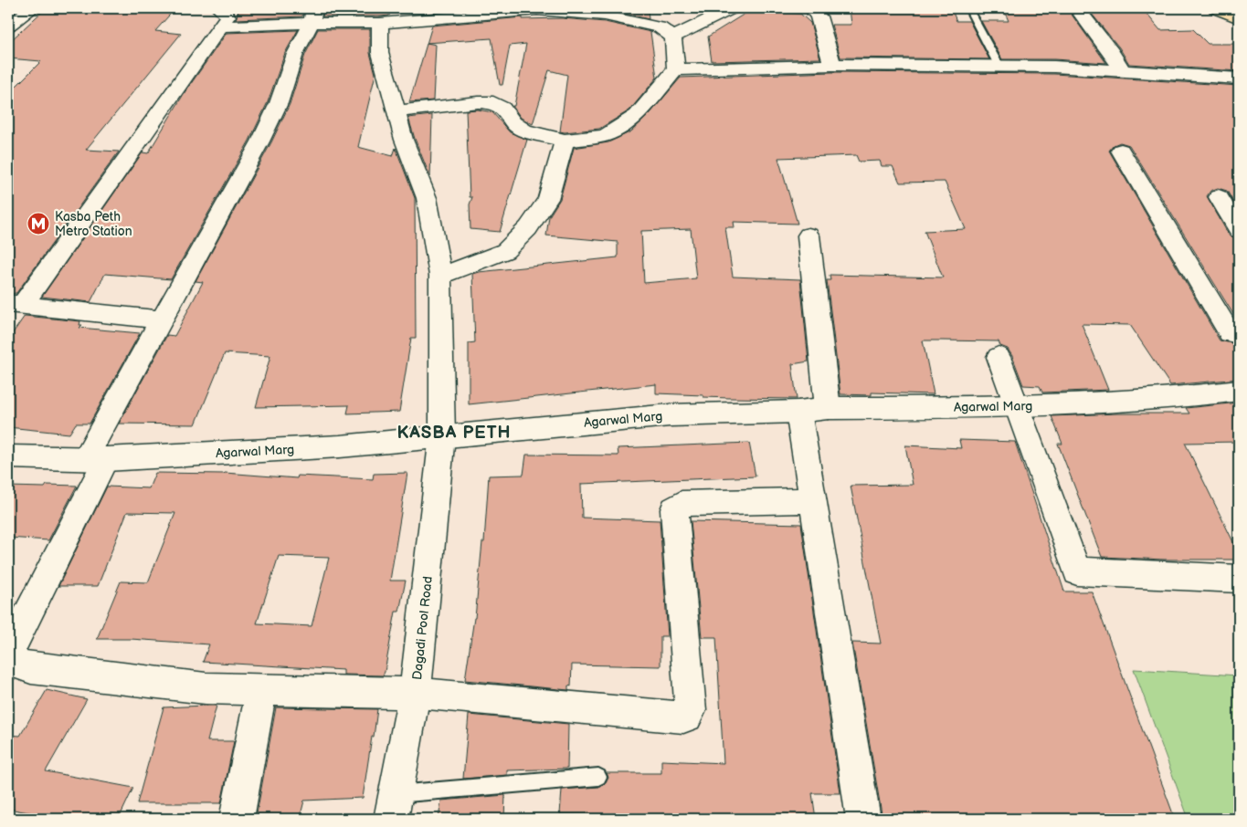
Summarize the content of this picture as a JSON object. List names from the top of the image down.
{
  "streets": {
    "street": ["Agarwal Marg", "Dagadi Pool Road"]
  },
  "crossings": [
    ["Agarwal Marg", "Dagadi Pool Road"]
  ],
  "districts": ["KASBA PETH"],
  "places": {
    "metro station": ["Kasba Peth Metro Station"]
  }
}
